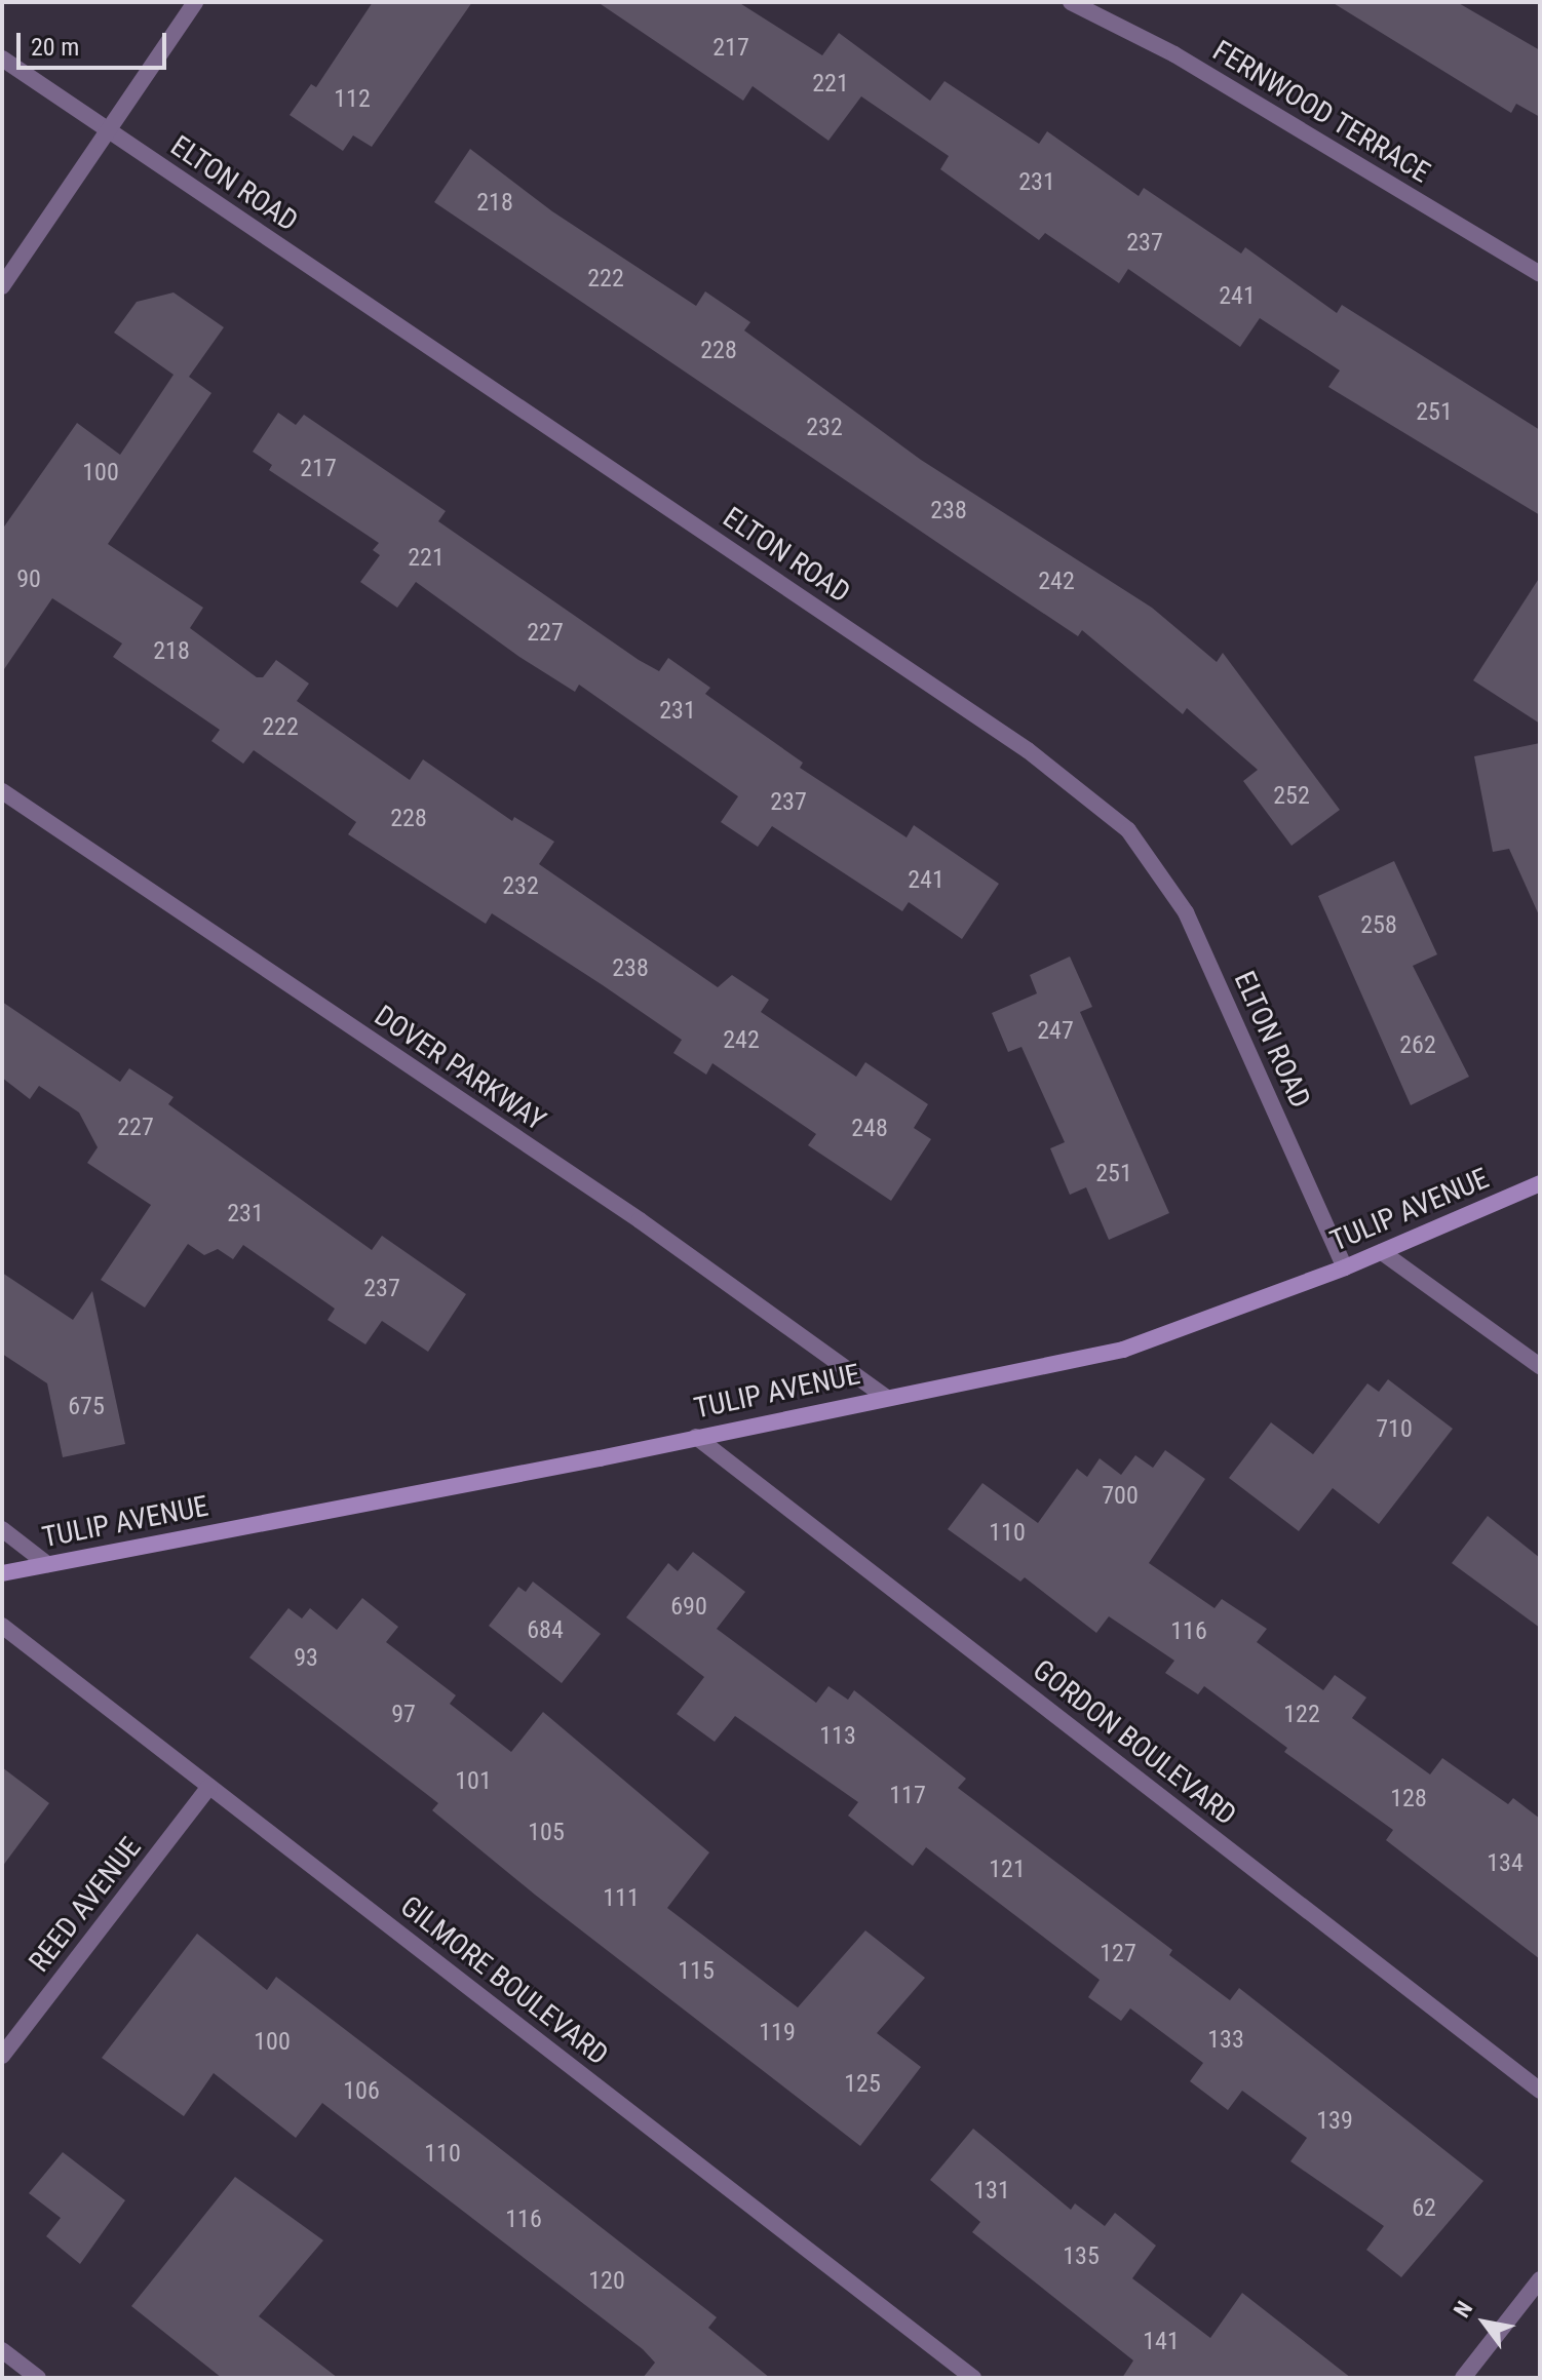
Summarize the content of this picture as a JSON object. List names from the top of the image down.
{
  "streets": {
    "main road": ["TULIP AVENUE"],
    "street": [
      "FERNWOOD TERRACE",
      "ELTON ROAD",
      "DOVER PARKWAY",
      "GORDON BOULEVARD",
      "REED AVENUE",
      "GILMORE BOULEVARD"
    ]
  },
  "crossings": [
    ["ELTON ROAD", "TULIP AVENUE"],
    ["DOVER PARKWAY", "TULIP AVENUE"],
    ["TULIP AVENUE", "GORDON BOULEVARD"],
    ["REED AVENUE", "GILMORE BOULEVARD"]
  ],
  "house_numbers": [
    "217",
    "221",
    "112",
    "231",
    "218",
    "237",
    "222",
    "241",
    "228",
    "251",
    "232",
    "217",
    "100",
    "238",
    "221",
    "90",
    "242",
    "227",
    "218",
    "231",
    "222",
    "252",
    "237",
    "228",
    "241",
    "232",
    "258",
    "238",
    "247",
    "242",
    "262",
    "227",
    "248",
    "251",
    "231",
    "237",
    "675",
    "710",
    "700",
    "110",
    "690",
    "684",
    "116",
    "93",
    "97",
    "122",
    "113",
    "101",
    "117",
    "128",
    "105",
    "134",
    "121",
    "111",
    "127",
    "115",
    "119",
    "133",
    "100",
    "125",
    "106",
    "139",
    "110",
    "131",
    "62",
    "116",
    "135",
    "120",
    "141"
  ],
  "scale_bar": "20 m",
  "north": "top left"
}
